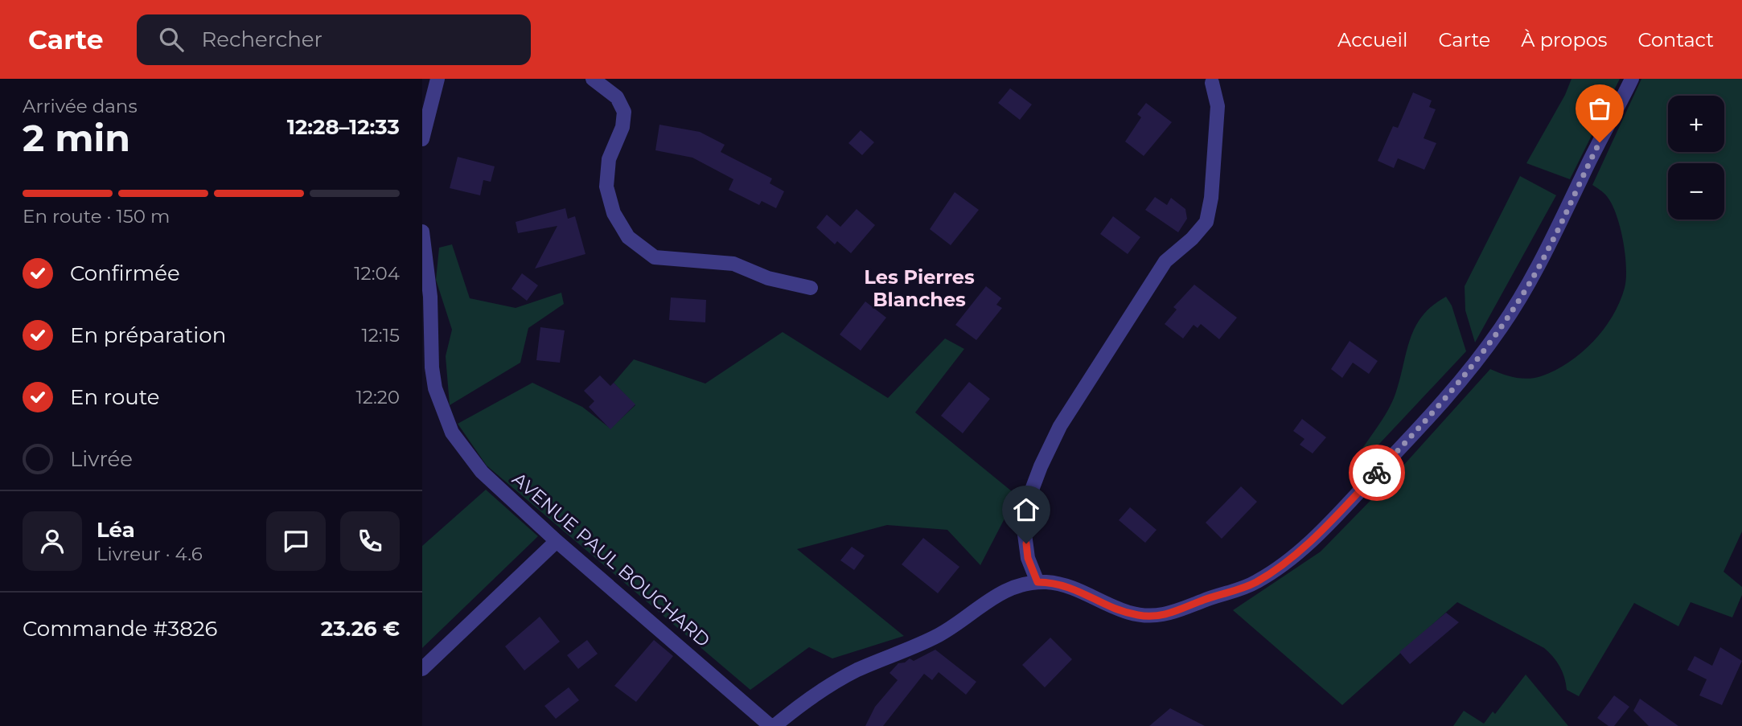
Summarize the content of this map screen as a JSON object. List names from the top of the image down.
{
  "streets": {
    "street": ["AVENUE PAUL BOUCHARD"]
  },
  "districts": ["Les Pierres Blanches"],
  "page": {
    "header": "Carte",
    "search": "Rechercher",
    "nav": [
      "Accueil",
      "Carte",
      "À propos",
      "Contact"
    ],
    "heading": ["2 min", "Arrivée dans", "12:28–12:33"],
    "panel": [
      "Léa",
      "Livreur · 4.6",
      "Commande #3826",
      "23.26 €"
    ],
    "map_buttons": ["+", "−"],
    "bar": "En route · 150 m",
    "list": [
      ["Confirmée", "12:04"],
      ["En préparation", "12:15"],
      ["En route", "12:20"],
      "Livrée"
    ]
  }
}
